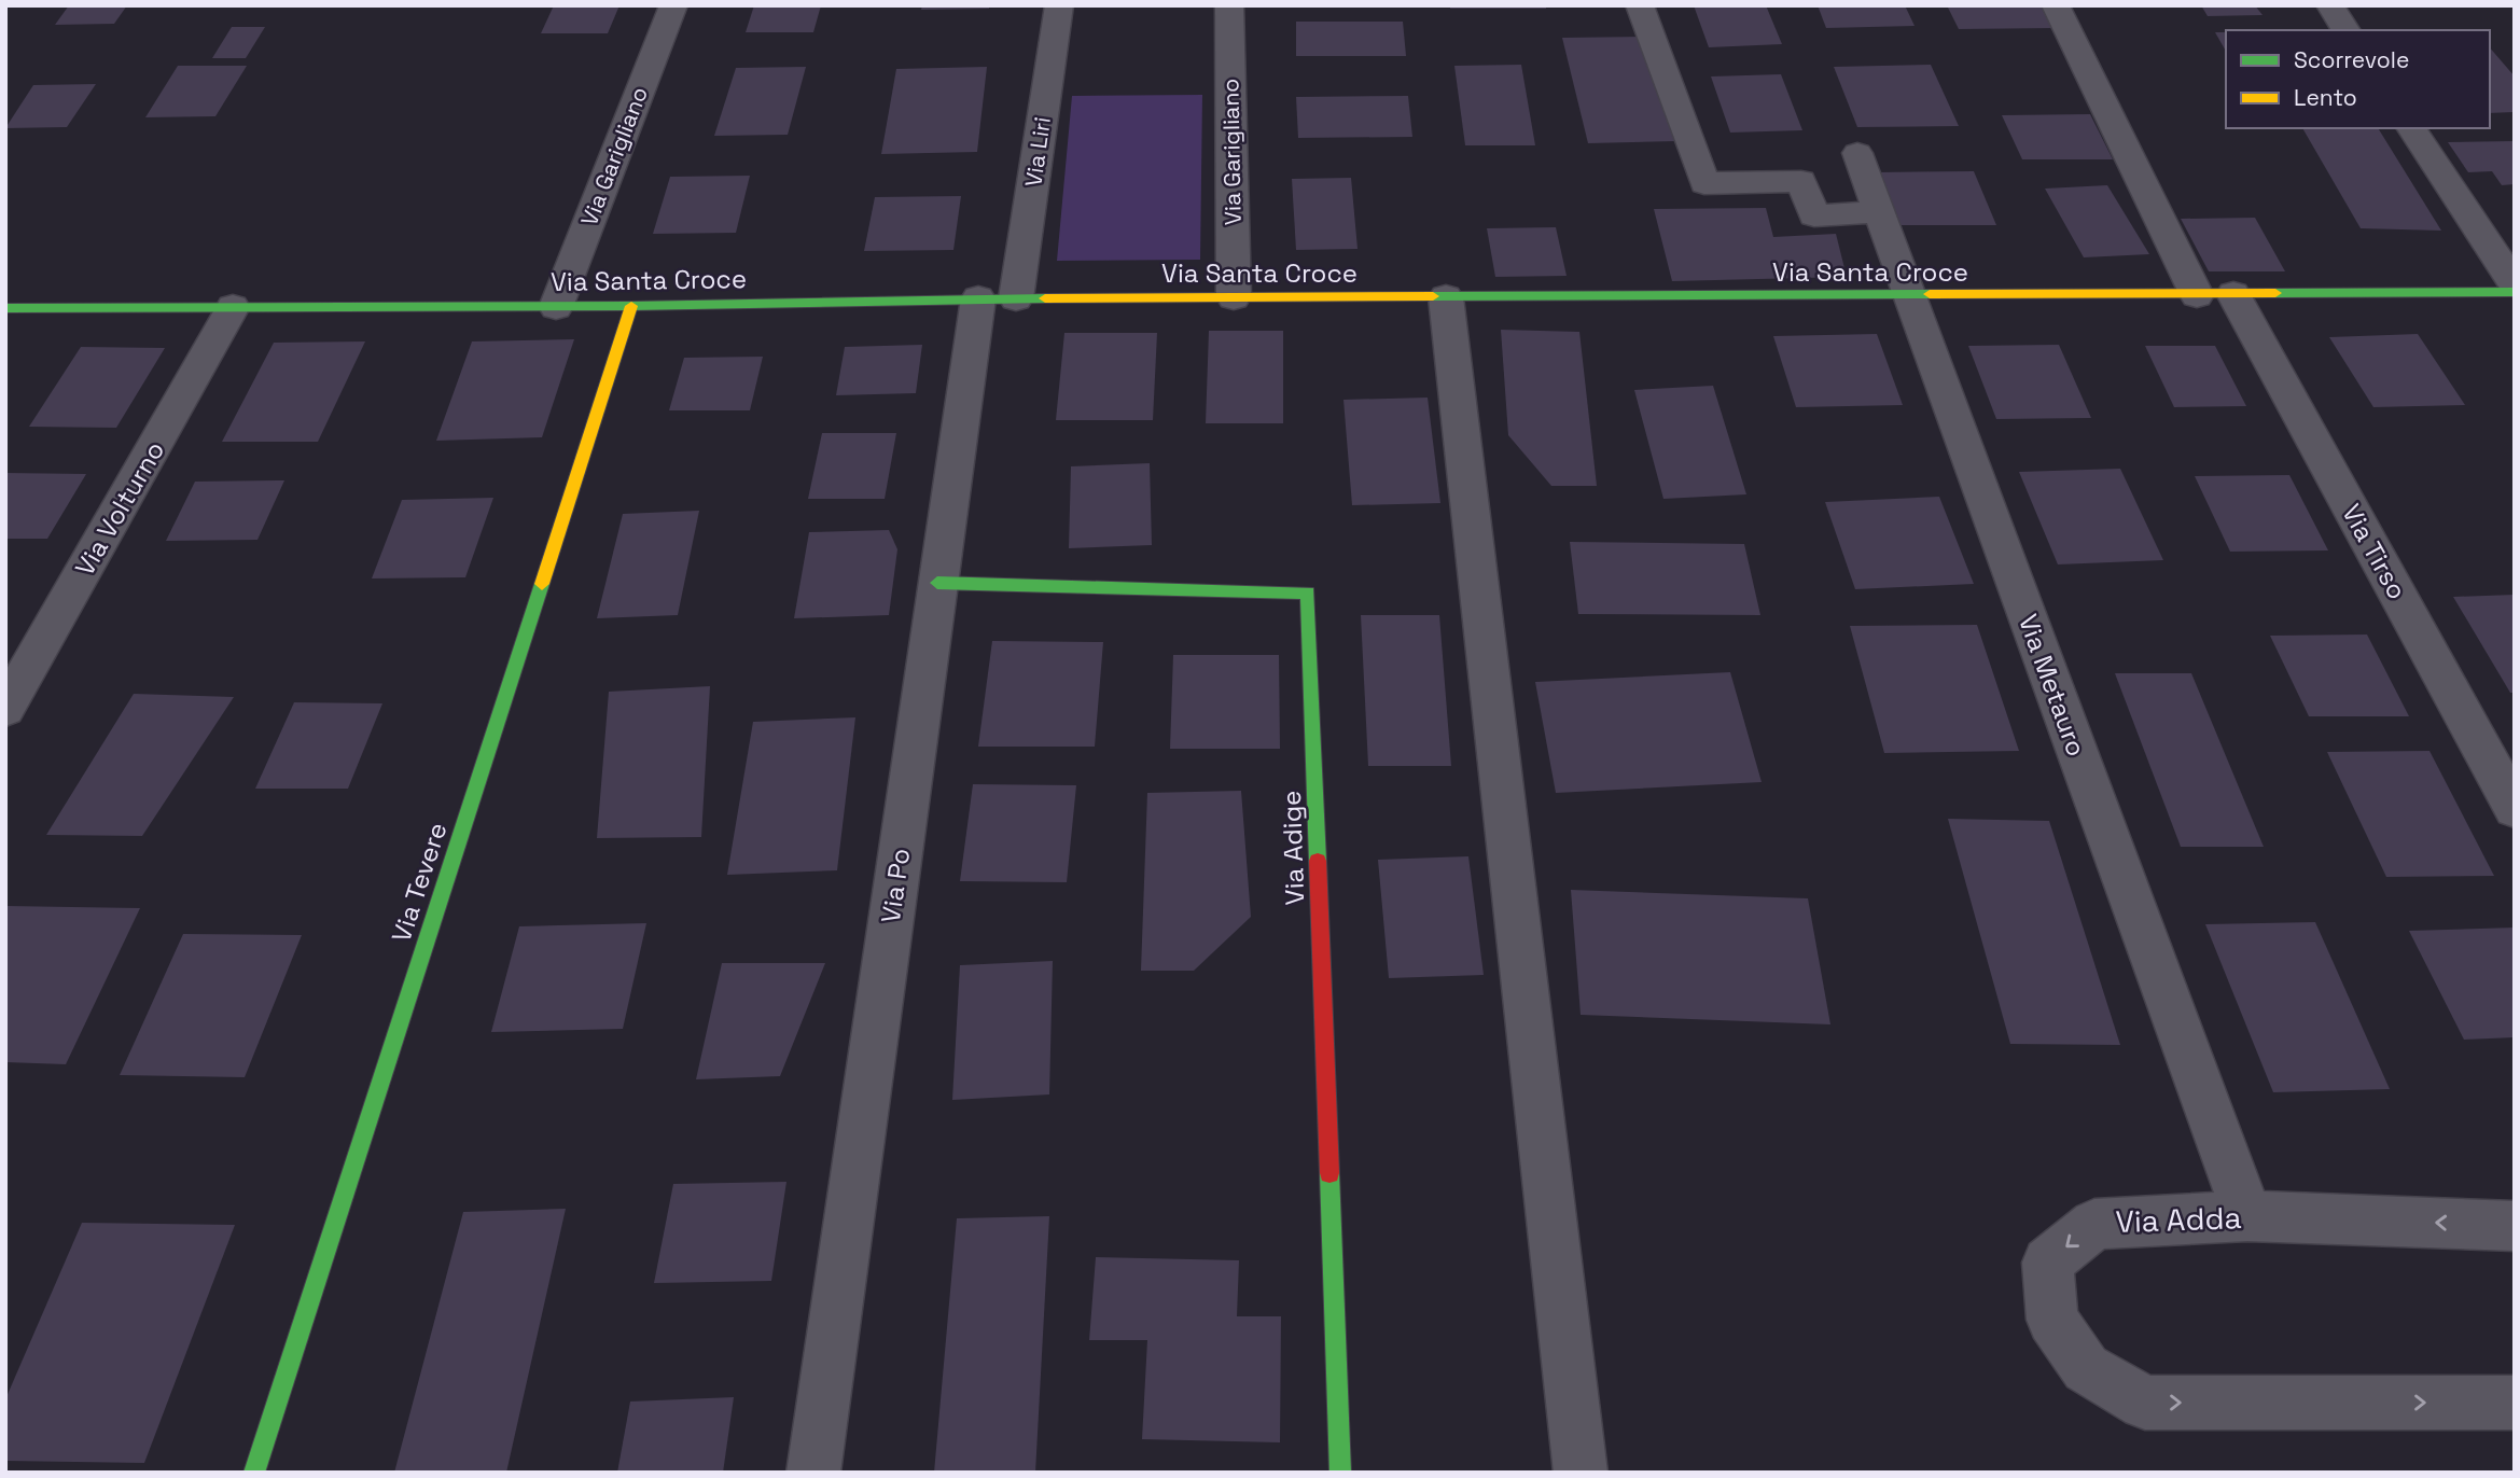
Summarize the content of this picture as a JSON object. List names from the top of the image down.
{
  "streets": {
    "street": [
      "Via Liri",
      "Via Garigliano",
      "Via Santa Croce",
      "Via Volturno",
      "Via Tirso",
      "Via Metauro",
      "Via Adige",
      "Via Tevere",
      "Via Po",
      "Via Adda"
    ]
  },
  "crossings": [
    ["Via Liri", "Via Santa Croce"],
    ["Via Liri", "Via Po"],
    ["Via Garigliano", "Via Santa Croce"],
    ["Via Santa Croce", "Via Volturno"],
    ["Via Santa Croce", "Via Tirso"],
    ["Via Santa Croce", "Via Metauro"],
    ["Via Santa Croce", "Via Tevere"],
    ["Via Santa Croce", "Via Po"],
    ["Via Metauro", "Via Adda"],
    ["Via Adige", "Via Po"]
  ],
  "legend": ["Scorrevole", "Lento"]
}
